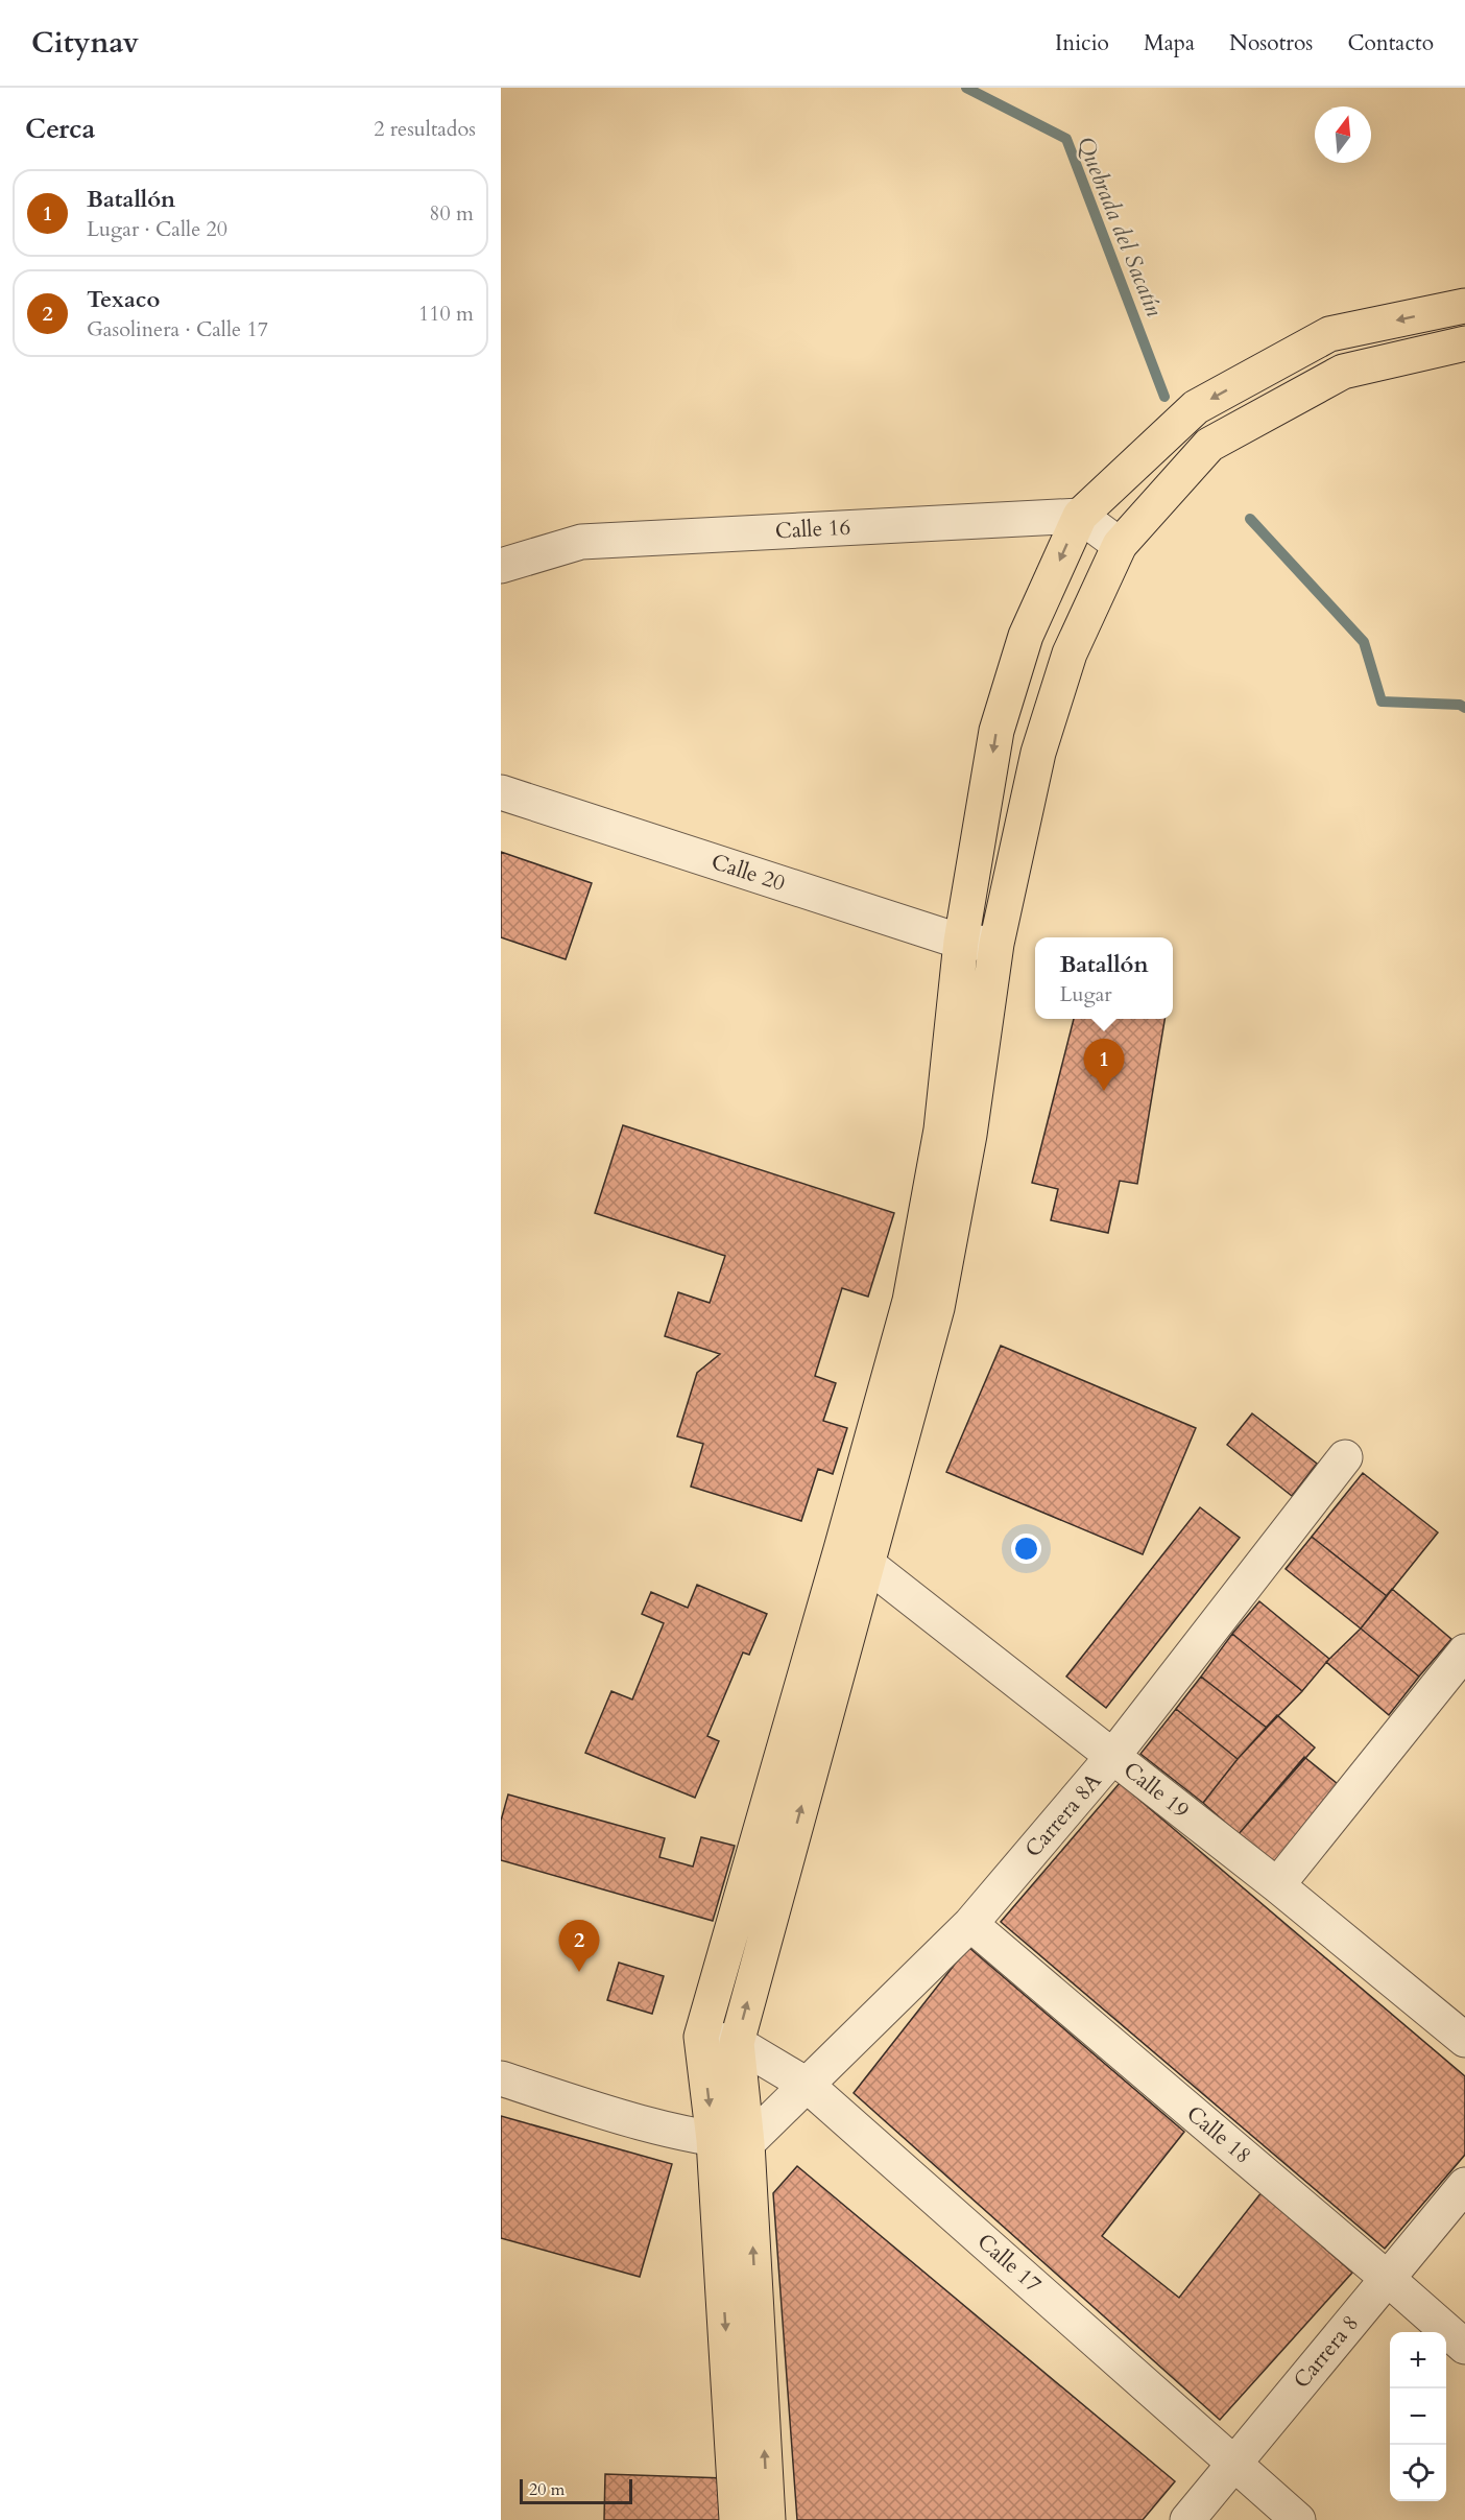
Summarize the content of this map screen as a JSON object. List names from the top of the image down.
{
  "streets": {
    "street": [
      "Calle 16",
      "Calle 20",
      "Calle 19",
      "Carrera 8A",
      "Calle 18",
      "Calle 17",
      "Carrera 8"
    ]
  },
  "crossings": [
    ["Calle 19", "Carrera 8A"],
    ["Carrera 8A", "Calle 18"],
    ["Carrera 8A", "Calle 17"],
    ["Calle 18", "Carrera 8"],
    ["Calle 17", "Carrera 8"]
  ],
  "water": ["Quebrada del Sacatín"],
  "scale_bar": "20 m",
  "north": "top",
  "page": {
    "header": "Citynav",
    "nav": [
      "Inicio",
      "Mapa",
      "Nosotros",
      "Contacto"
    ],
    "heading": ["Cerca", "2 resultados"],
    "list": [
      {
        "mark": "1",
        "name": "Batallón",
        "note": "Lugar · Calle 20",
        "value": "80 m"
      },
      {
        "mark": "2",
        "name": "Texaco",
        "note": "Gasolinera · Calle 17",
        "value": "110 m"
      }
    ],
    "popup": ["Batallón", "Lugar"],
    "pins": ["1", "2"],
    "map_buttons": ["+", "−"],
    "scale": "20 m"
  }
}
